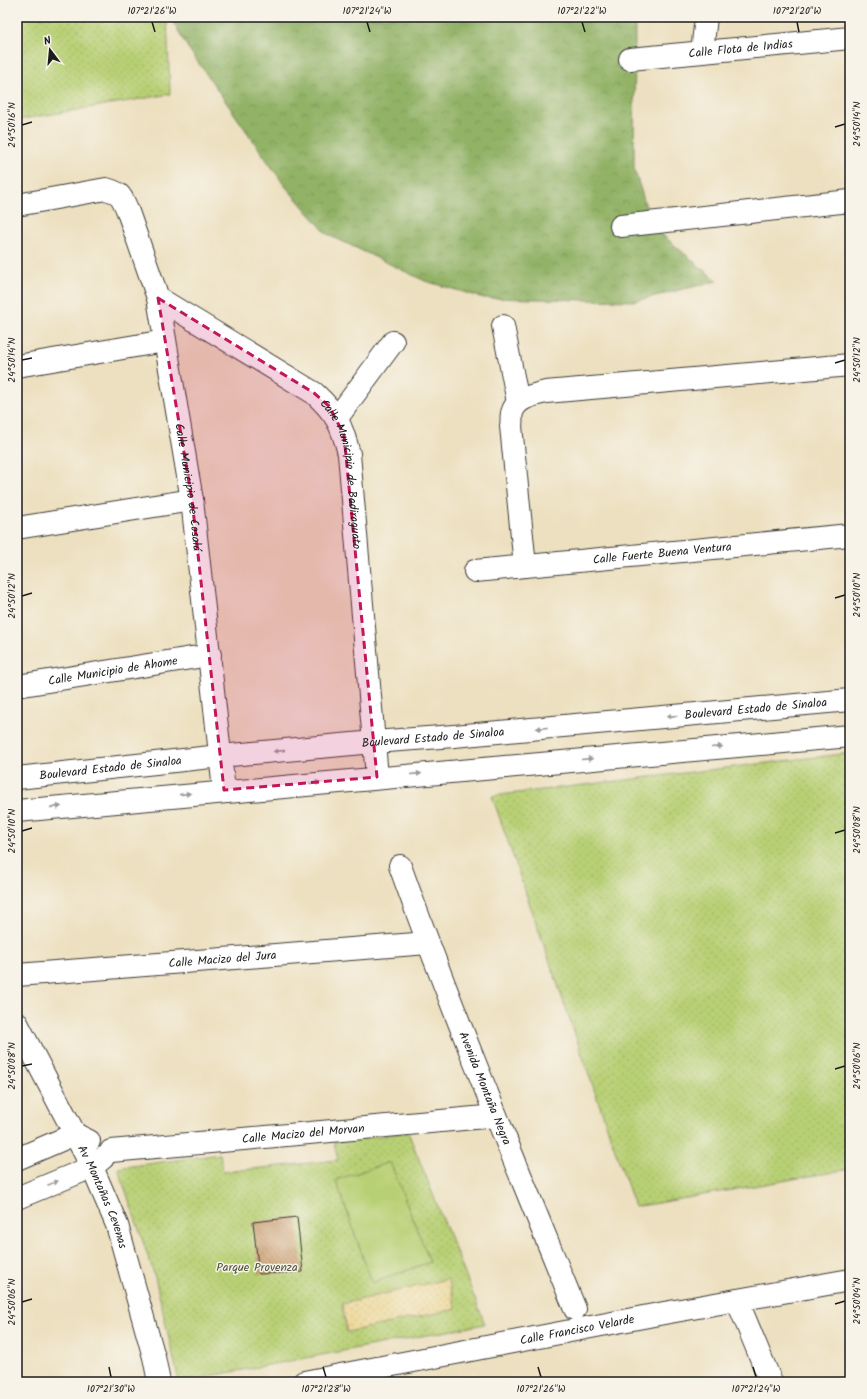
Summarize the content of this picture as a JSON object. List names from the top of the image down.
{
  "streets": {
    "street": [
      "Calle Flota de Indias",
      "Calle Municipio de Badiraguato",
      "Calle Municipio de Cosalá",
      "Calle Fuerte Buena Ventura",
      "Calle Municipio de Ahome",
      "Boulevard Estado de Sinaloa",
      "Calle Macizo del Jura",
      "Avenida Montaña Negra",
      "Calle Macizo del Morvan",
      "Av Montañas Cevenas",
      "Calle Francisco Velarde"
    ]
  },
  "crossings": [
    ["Calle Municipio de Badiraguato", "Calle Municipio de Cosalá"],
    ["Calle Municipio de Badiraguato", "Boulevard Estado de Sinaloa"],
    ["Calle Municipio de Cosalá", "Calle Municipio de Ahome"],
    ["Calle Municipio de Cosalá", "Boulevard Estado de Sinaloa"],
    ["Calle Macizo del Jura", "Avenida Montaña Negra"],
    ["Avenida Montaña Negra", "Calle Macizo del Morvan"]
  ],
  "parks": ["Parque Provenza"],
  "north": "top",
  "coordinates": [
    "107°21'26\"W",
    "107°21'24\"W",
    "107°21'22\"W",
    "107°21'20\"W",
    "24°50'14\"N",
    "24°50'16\"N",
    "24°50'12\"N",
    "24°50'10\"N",
    "24°50'08\"N",
    "24°50'06\"N",
    "24°50'04\"N",
    "107°21'30\"W",
    "107°21'28\"W"
  ]
}
